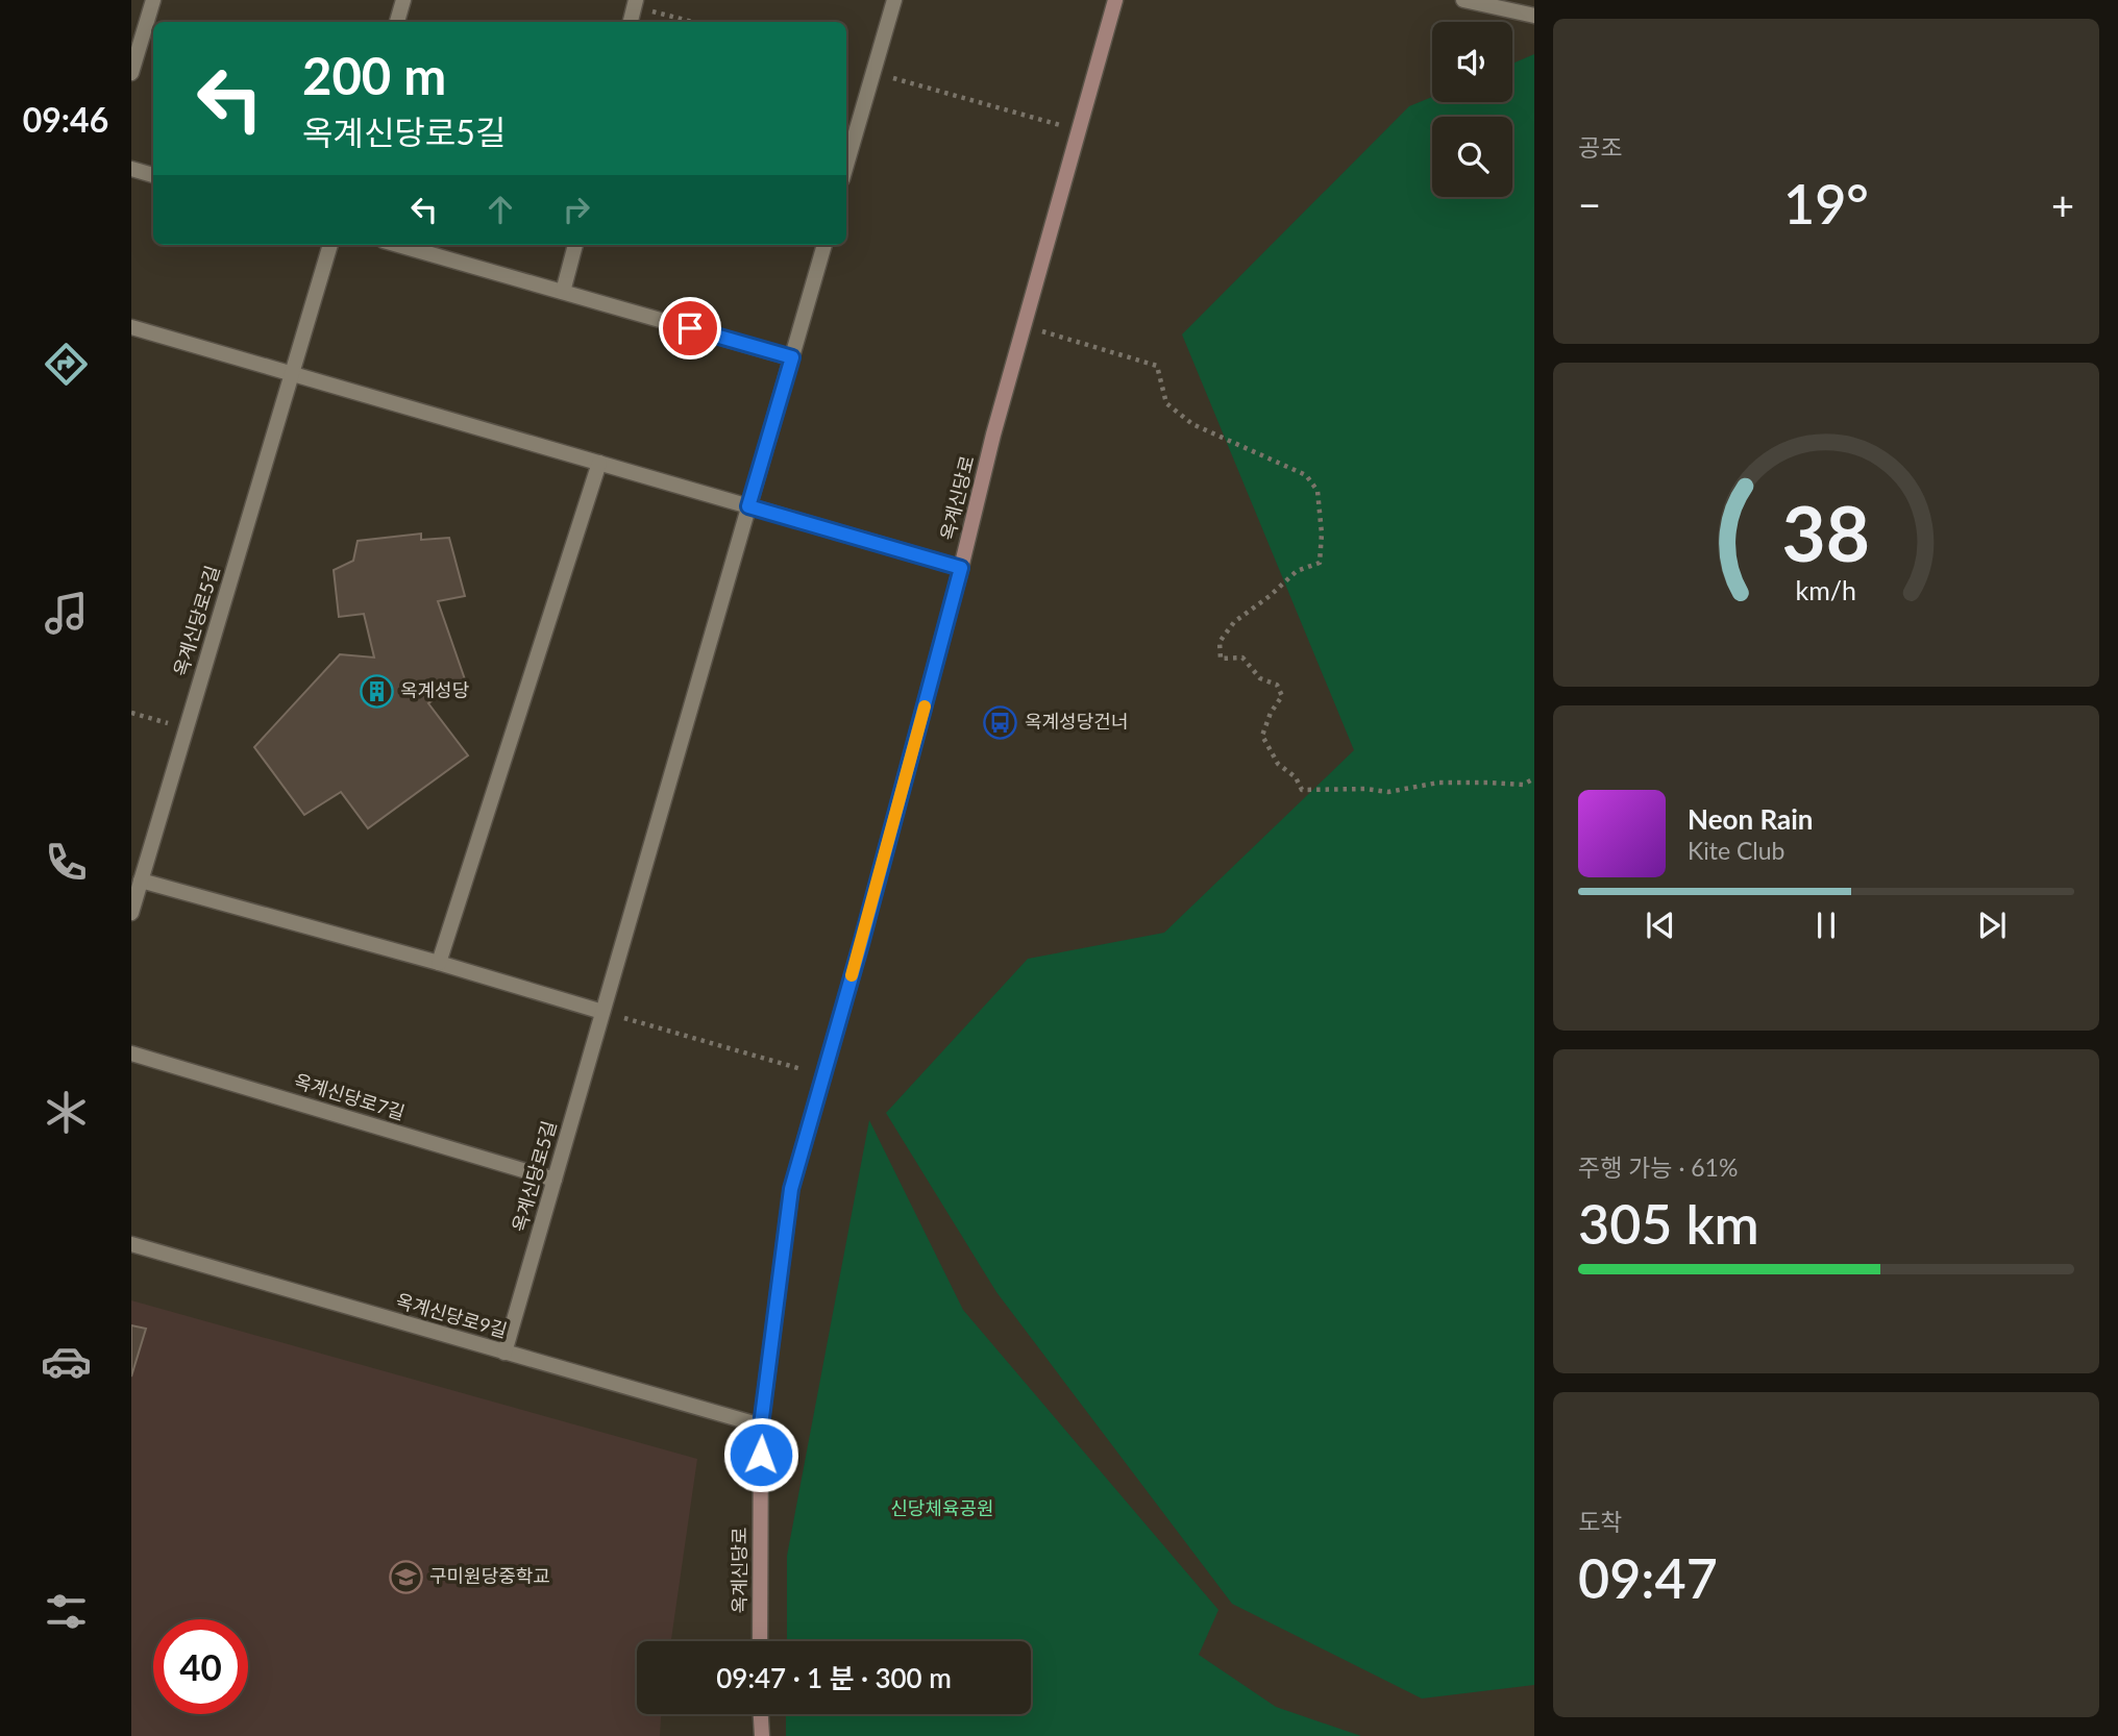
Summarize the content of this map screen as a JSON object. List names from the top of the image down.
{
  "streets": {
    "street": [
      "옥계신당로",
      "옥계신당로5길",
      "옥계신당로7길",
      "옥계신당로9길"
    ]
  },
  "crossings": [
    ["옥계신당로", "옥계신당로9길"],
    ["옥계신당로5길", "옥계신당로7길"],
    ["옥계신당로5길", "옥계신당로9길"]
  ],
  "parks": ["신당체육공원"],
  "places": {
    "building": ["옥계성당"],
    "bus stop": ["옥계성당건너"],
    "school or university": ["구미원당중학교"]
  },
  "page": {
    "tabs": "09:46",
    "tile": [
      "공조",
      ["주행 가능 · 61%", "305 km"],
      ["도착", "09:47"]
    ],
    "turn": ["200 m", "옥계신당로5길"],
    "heat": ["−", "19°", "+"],
    "song": ["Neon Rain", "Kite Club"],
    "limit": "40",
    "trip": "09:47 · 1 분 · 300 m",
    "gauge": ["38", "km/h"]
  }
}
